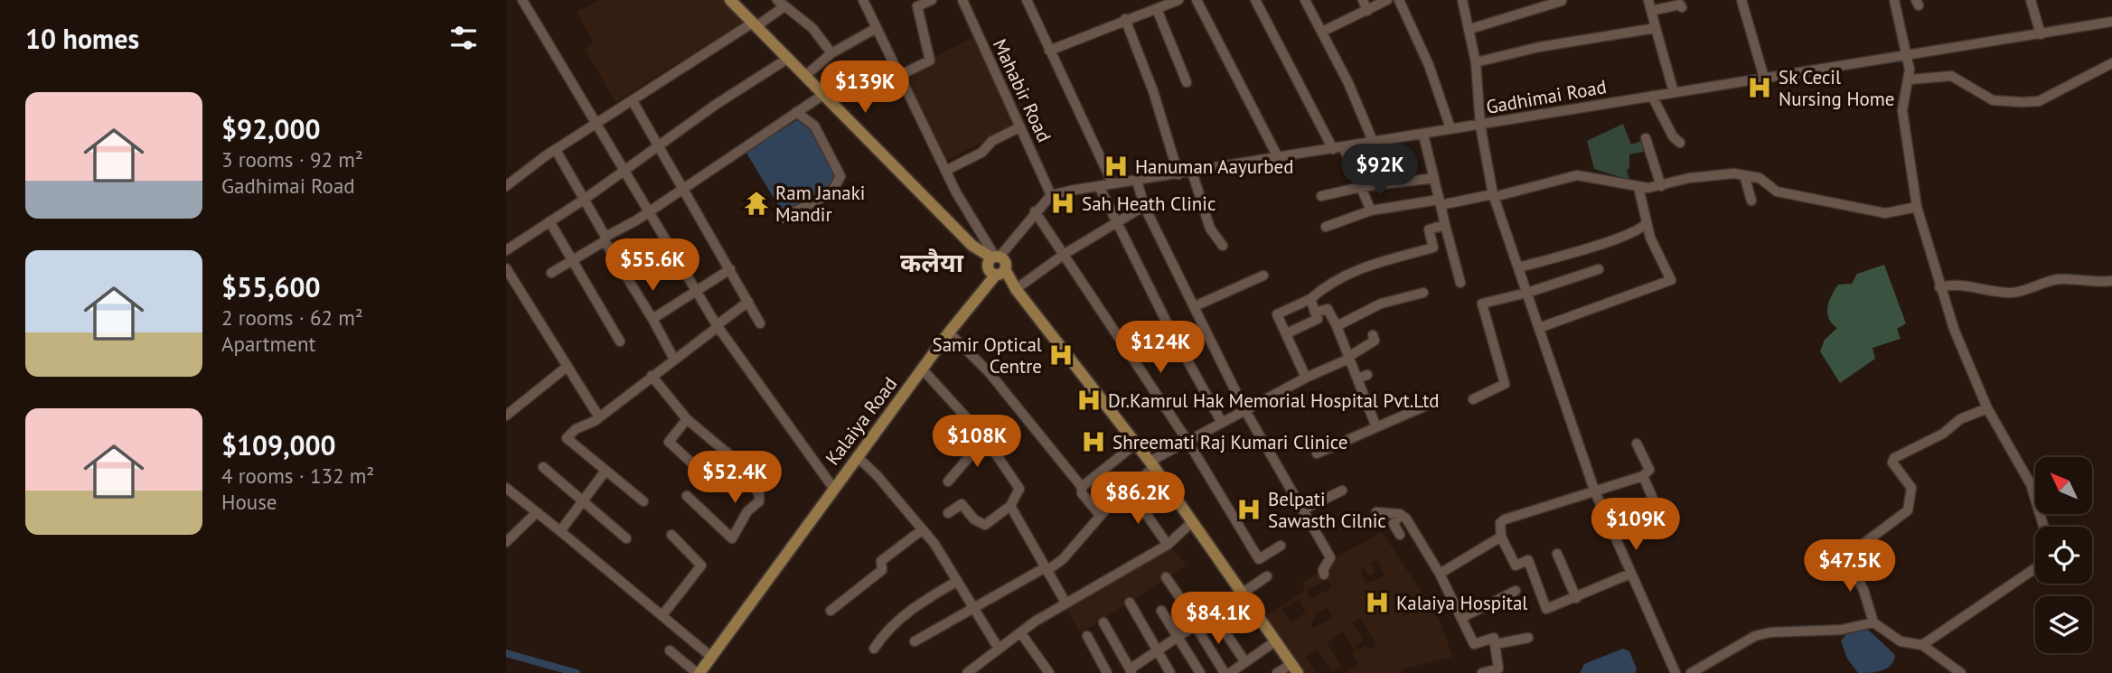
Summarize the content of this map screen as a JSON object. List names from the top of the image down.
{
  "streets": {
    "main road": ["Kalaiya Road"],
    "street": ["Mahabir Road", "Gadhimai Road"]
  },
  "crossings": [
    ["Mahabir Road", "Gadhimai Road"]
  ],
  "districts": ["कलैया"],
  "places": {
    "hospital": [
      "Sk Cecil Nursing Home",
      "Hanuman Aayurbed",
      "Sah Heath Clinic",
      "Samir Optical Centre",
      "Dr.Kamrul Hak Memorial Hospital Pvt.Ltd",
      "Shreemati Raj Kumari Clinice",
      "Belpati Sawasth Cilnic",
      "Kalaiya Hospital"
    ],
    "temple": ["Ram Janaki Mandir"]
  },
  "north": "top left",
  "page": {
    "heading": "10 homes",
    "price": [
      "$139K",
      "$92K",
      "$55.6K",
      "$124K",
      "$108K",
      "$52.4K",
      "$86.2K",
      "$109K",
      "$47.5K",
      "$84.1K"
    ],
    "list": [
      {
        "name": "$92,000",
        "note": "3 rooms · 92 m² · Gadhimai Road"
      },
      {
        "name": "$55,600",
        "note": "2 rooms · 62 m² · Apartment"
      },
      {
        "name": "$109,000",
        "note": "4 rooms · 132 m² · House"
      }
    ]
  }
}
